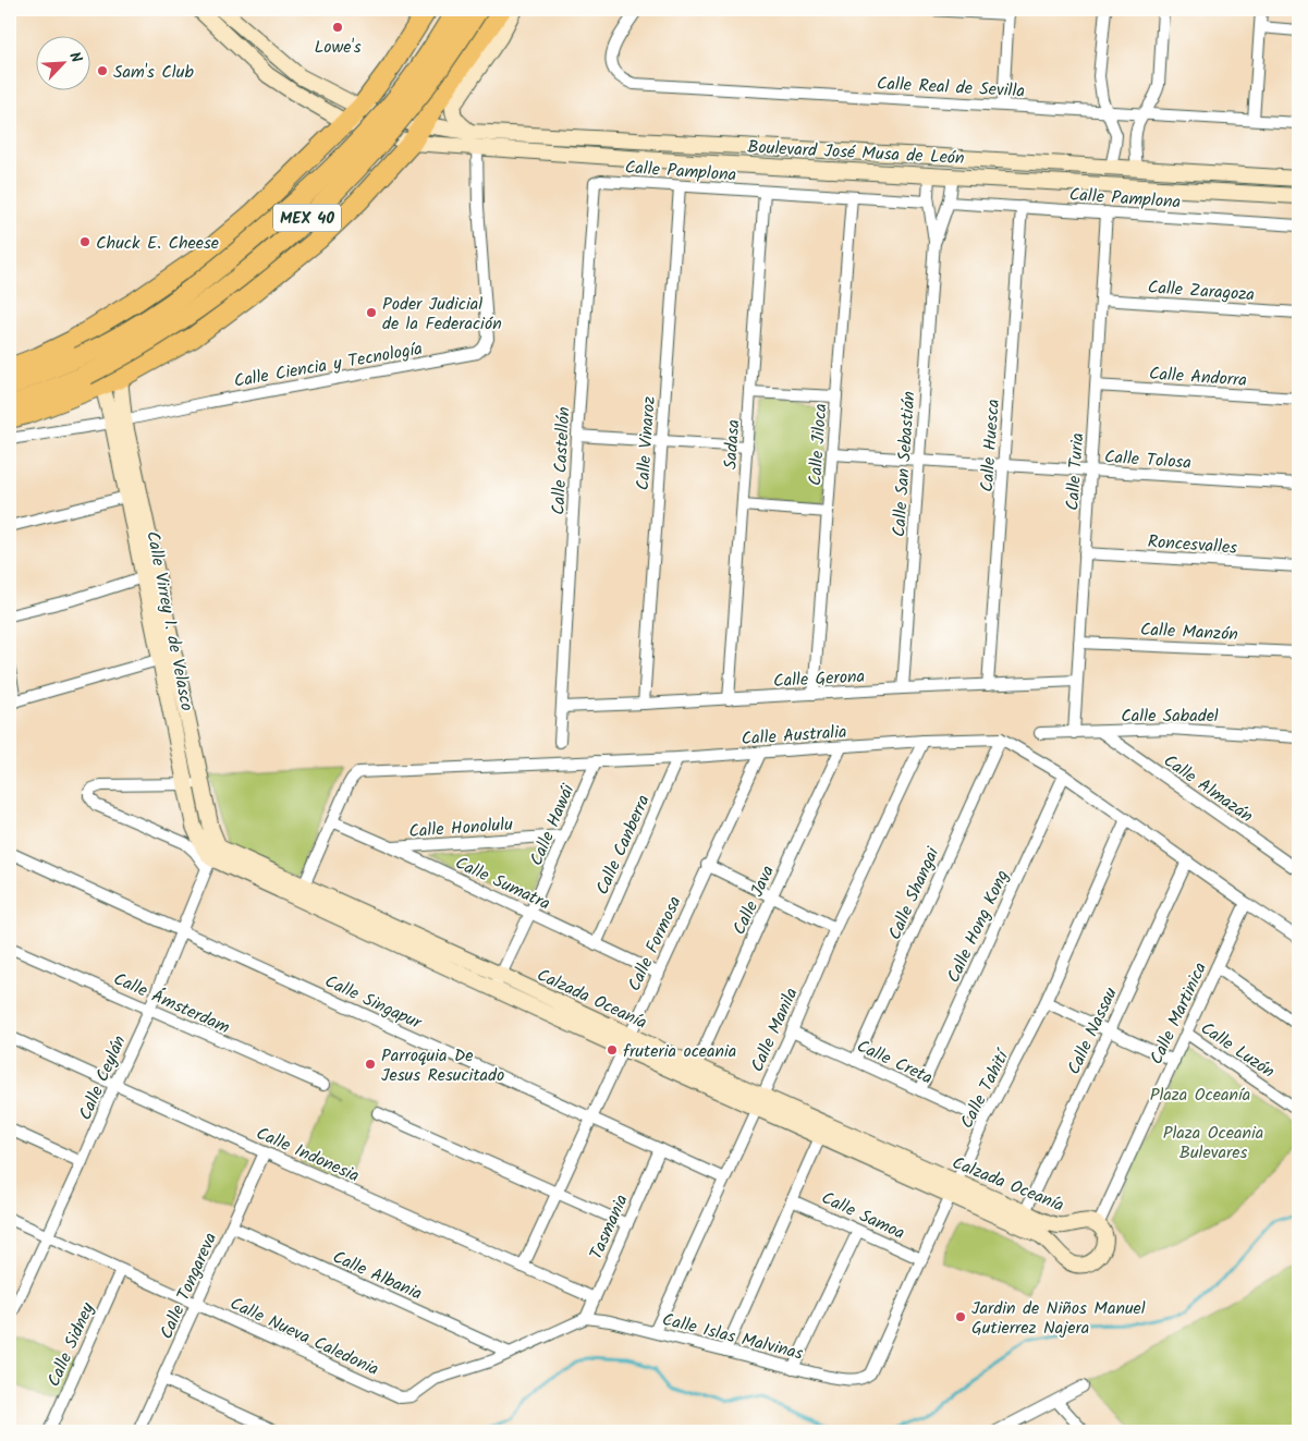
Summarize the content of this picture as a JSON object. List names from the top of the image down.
{
  "streets": {
    "highway": ["MEX 40"],
    "street": [
      "Calle Real de Sevilla",
      "Boulevard José Musa de León",
      "Calle Pamplona",
      "Calle Zaragoza",
      "Calle Ciencia y Tecnología",
      "Calle Andorra",
      "Calle Vinaroz",
      "Sadasa",
      "Calle Jiloca",
      "Calle Huesca",
      "Calle Tolosa",
      "Calle Castellón",
      "Calle San Sebastián",
      "Calle Turia",
      "Roncesvalles",
      "Calle Virrey I. de Velasco",
      "Calle Manzón",
      "Calle Gerona",
      "Calle Sabadel",
      "Calle Australia",
      "Calle Almazán",
      "Calle Hawái",
      "Calle Honolulu",
      "Calle Canberra",
      "Calle Sumatra",
      "Calle Shangai",
      "Calle Java",
      "Calle Hong Kong",
      "Calle Formosa",
      "Calzada Oceanía",
      "Calle Singapur",
      "Calle Ámsterdam",
      "Calle Martinica",
      "Calle Manila",
      "Calle Nassau",
      "Calle Luzón",
      "Calle Creta",
      "Calle Ceylán",
      "Calle Tahití",
      "Calle Indonesia",
      "Calle Samoa",
      "Tasmania",
      "Calle Albania",
      "Calle Tongareva",
      "Calle Nueva Caledonia",
      "Calle Islas Malvinas",
      "Calle Sidney"
    ]
  },
  "crossings": [
    ["Boulevard José Musa de León", "Calle Ciencia y Tecnología"],
    ["Boulevard José Musa de León", "Calle San Sebastián"],
    ["Calle Pamplona", "Calle Vinaroz"],
    ["Calle Pamplona", "Sadasa"],
    ["Calle Pamplona", "Calle Jiloca"],
    ["Calle Pamplona", "Calle Huesca"],
    ["Calle Pamplona", "Calle Castellón"],
    ["Calle Pamplona", "Calle San Sebastián"],
    ["Calle Pamplona", "Calle Turia"],
    ["Calle Zaragoza", "Calle Turia"],
    ["Calle Ciencia y Tecnología", "Calle Virrey I. de Velasco"],
    ["Calle Andorra", "Calle Turia"],
    ["Calle Vinaroz", "Calle Gerona"],
    ["Sadasa", "Calle Gerona"],
    ["Calle Jiloca", "Calle Tolosa"],
    ["Calle Jiloca", "Calle Gerona"],
    ["Calle Huesca", "Calle Tolosa"],
    ["Calle Huesca", "Calle Gerona"],
    ["Calle Tolosa", "Calle San Sebastián"],
    ["Calle Tolosa", "Calle Turia"],
    ["Calle Castellón", "Calle Gerona"],
    ["Calle San Sebastián", "Calle Gerona"],
    ["Calle Turia", "Roncesvalles"],
    ["Calle Turia", "Calle Manzón"],
    ["Calle Turia", "Calle Gerona"],
    ["Calle Turia", "Calle Sabadel"],
    ["Calle Virrey I. de Velasco", "Calzada Oceanía"],
    ["Calle Virrey I. de Velasco", "Calle Ceylán"],
    ["Calle Sabadel", "Calle Almazán"],
    ["Calle Australia", "Calle Hawái"],
    ["Calle Australia", "Calle Canberra"],
    ["Calle Australia", "Calle Sumatra"],
    ["Calle Australia", "Calle Shangai"],
    ["Calle Australia", "Calle Java"],
    ["Calle Australia", "Calle Formosa"],
    ["Calle Australia", "Calzada Oceanía"],
    ["Calle Australia", "Calle Manila"],
    ["Calle Hawái", "Calle Honolulu"],
    ["Calle Hawái", "Calle Sumatra"],
    ["Calle Hawái", "Calzada Oceanía"],
    ["Calle Honolulu", "Calle Sumatra"],
    ["Calle Canberra", "Calle Sumatra"],
    ["Calle Sumatra", "Calle Formosa"],
    ["Calle Shangai", "Calle Creta"],
    ["Calle Java", "Calzada Oceanía"],
    ["Calle Hong Kong", "Calle Creta"],
    ["Calle Formosa", "Calzada Oceanía"],
    ["Calle Formosa", "Calle Singapur"],
    ["Calle Formosa", "Calle Indonesia"],
    ["Calzada Oceanía", "Calle Martinica"],
    ["Calzada Oceanía", "Calle Manila"],
    ["Calzada Oceanía", "Calle Nassau"],
    ["Calzada Oceanía", "Calle Ceylán"],
    ["Calzada Oceanía", "Calle Tahití"],
    ["Calle Singapur", "Calle Manila"],
    ["Calle Singapur", "Calle Ceylán"],
    ["Calle Singapur", "Tasmania"],
    ["Calle Ámsterdam", "Calle Ceylán"],
    ["Calle Martinica", "Calle Luzón"],
    ["Calle Manila", "Calle Creta"],
    ["Calle Manila", "Calle Islas Malvinas"],
    ["Calle Creta", "Calle Tahití"],
    ["Calle Ceylán", "Calle Indonesia"],
    ["Calle Ceylán", "Calle Nueva Caledonia"],
    ["Calle Tahití", "Calle Samoa"],
    ["Calle Tahití", "Calle Islas Malvinas"],
    ["Calle Indonesia", "Tasmania"],
    ["Calle Indonesia", "Calle Tongareva"],
    ["Tasmania", "Calle Nueva Caledonia"],
    ["Tasmania", "Calle Islas Malvinas"],
    ["Calle Albania", "Calle Tongareva"],
    ["Calle Albania", "Calle Nueva Caledonia"],
    ["Calle Tongareva", "Calle Nueva Caledonia"],
    ["Calle Nueva Caledonia", "Calle Islas Malvinas"],
    ["Calle Nueva Caledonia", "Calle Sidney"]
  ],
  "parks": ["Plaza Oceanía", "Plaza Oceania Bulevares"],
  "places": [
    "Lowe's",
    "Sam's Club",
    "Chuck E. Cheese",
    "Poder Judicial de la Federación",
    "fruteria oceania",
    "Parroquia De Jesus Resucitado",
    "Jardin de Niños Manuel Gutierrez Najera"
  ],
  "north": "top right"
}
